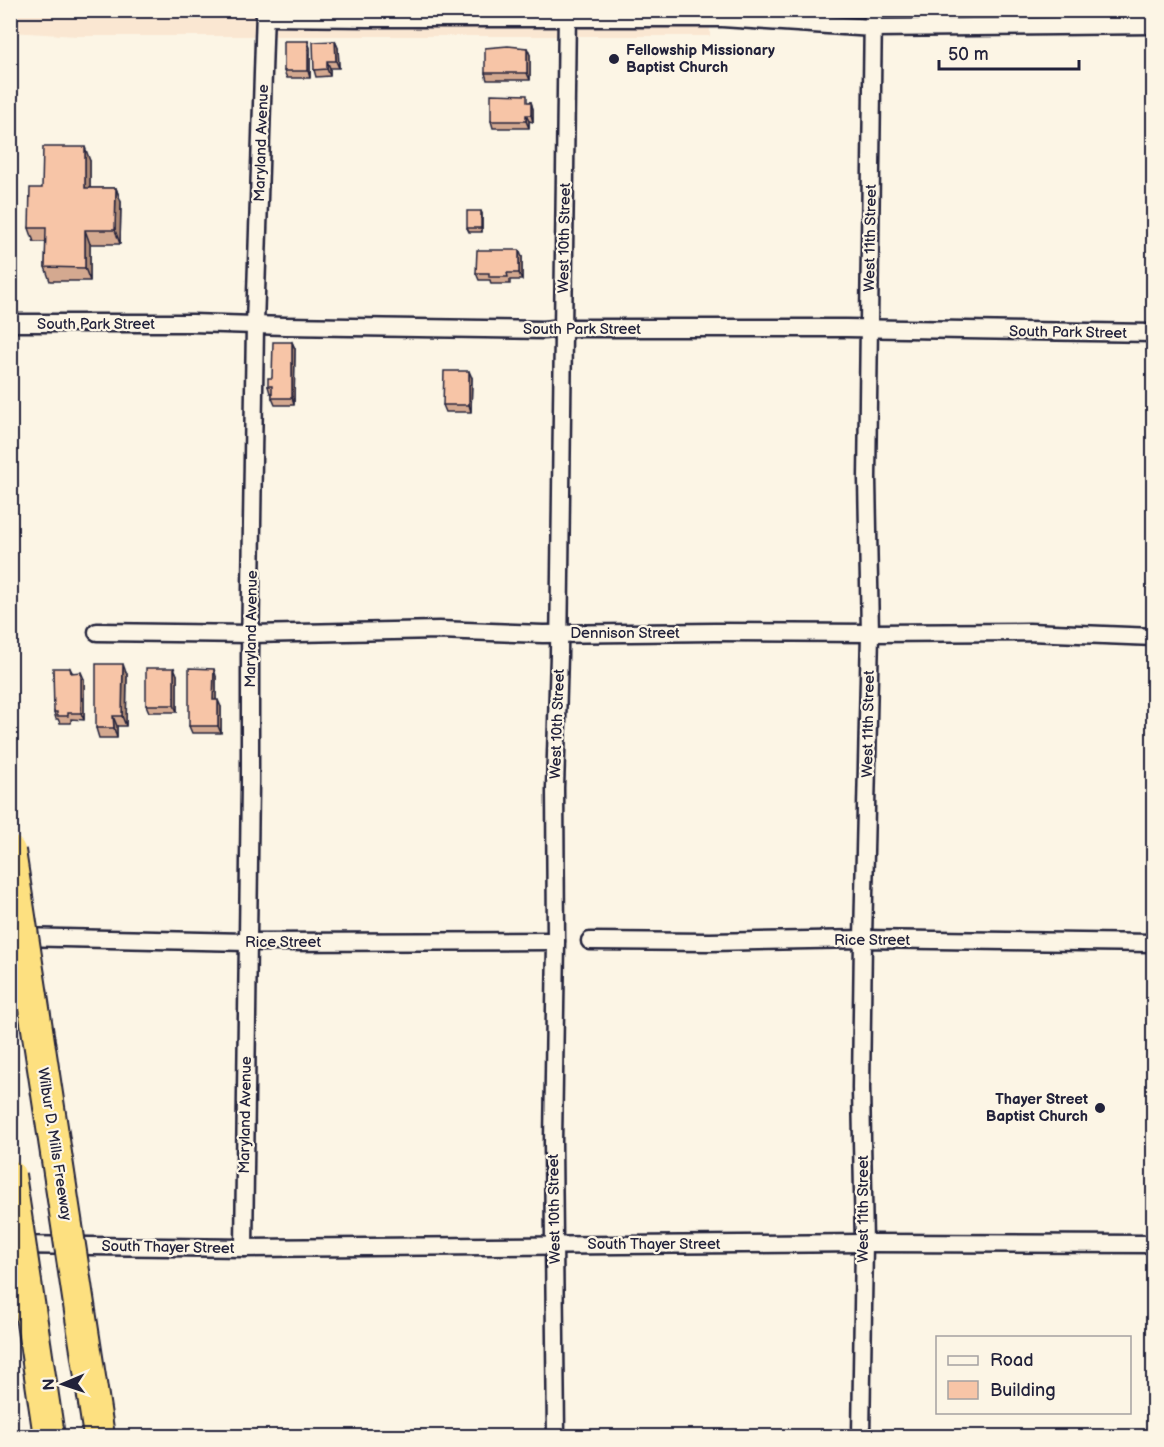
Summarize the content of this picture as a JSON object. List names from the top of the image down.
{
  "streets": {
    "highway": ["Wilbur D. Mills Freeway"],
    "street": [
      "Maryland Avenue",
      "West 10th Street",
      "West 11th Street",
      "South Park Street",
      "Dennison Street",
      "Rice Street",
      "South Thayer Street"
    ]
  },
  "crossings": [
    ["Maryland Avenue", "South Park Street"],
    ["Maryland Avenue", "Dennison Street"],
    ["Maryland Avenue", "Rice Street"],
    ["Maryland Avenue", "South Thayer Street"],
    ["West 10th Street", "South Park Street"],
    ["West 10th Street", "Dennison Street"],
    ["West 10th Street", "Rice Street"],
    ["West 10th Street", "South Thayer Street"],
    ["West 11th Street", "South Park Street"],
    ["West 11th Street", "Dennison Street"],
    ["West 11th Street", "Rice Street"],
    ["West 11th Street", "South Thayer Street"]
  ],
  "places": ["Fellowship Missionary Baptist Church", "Thayer Street Baptist Church"],
  "legend": ["Road", "Building"],
  "scale_bar": "50 m",
  "north": "left"
}
